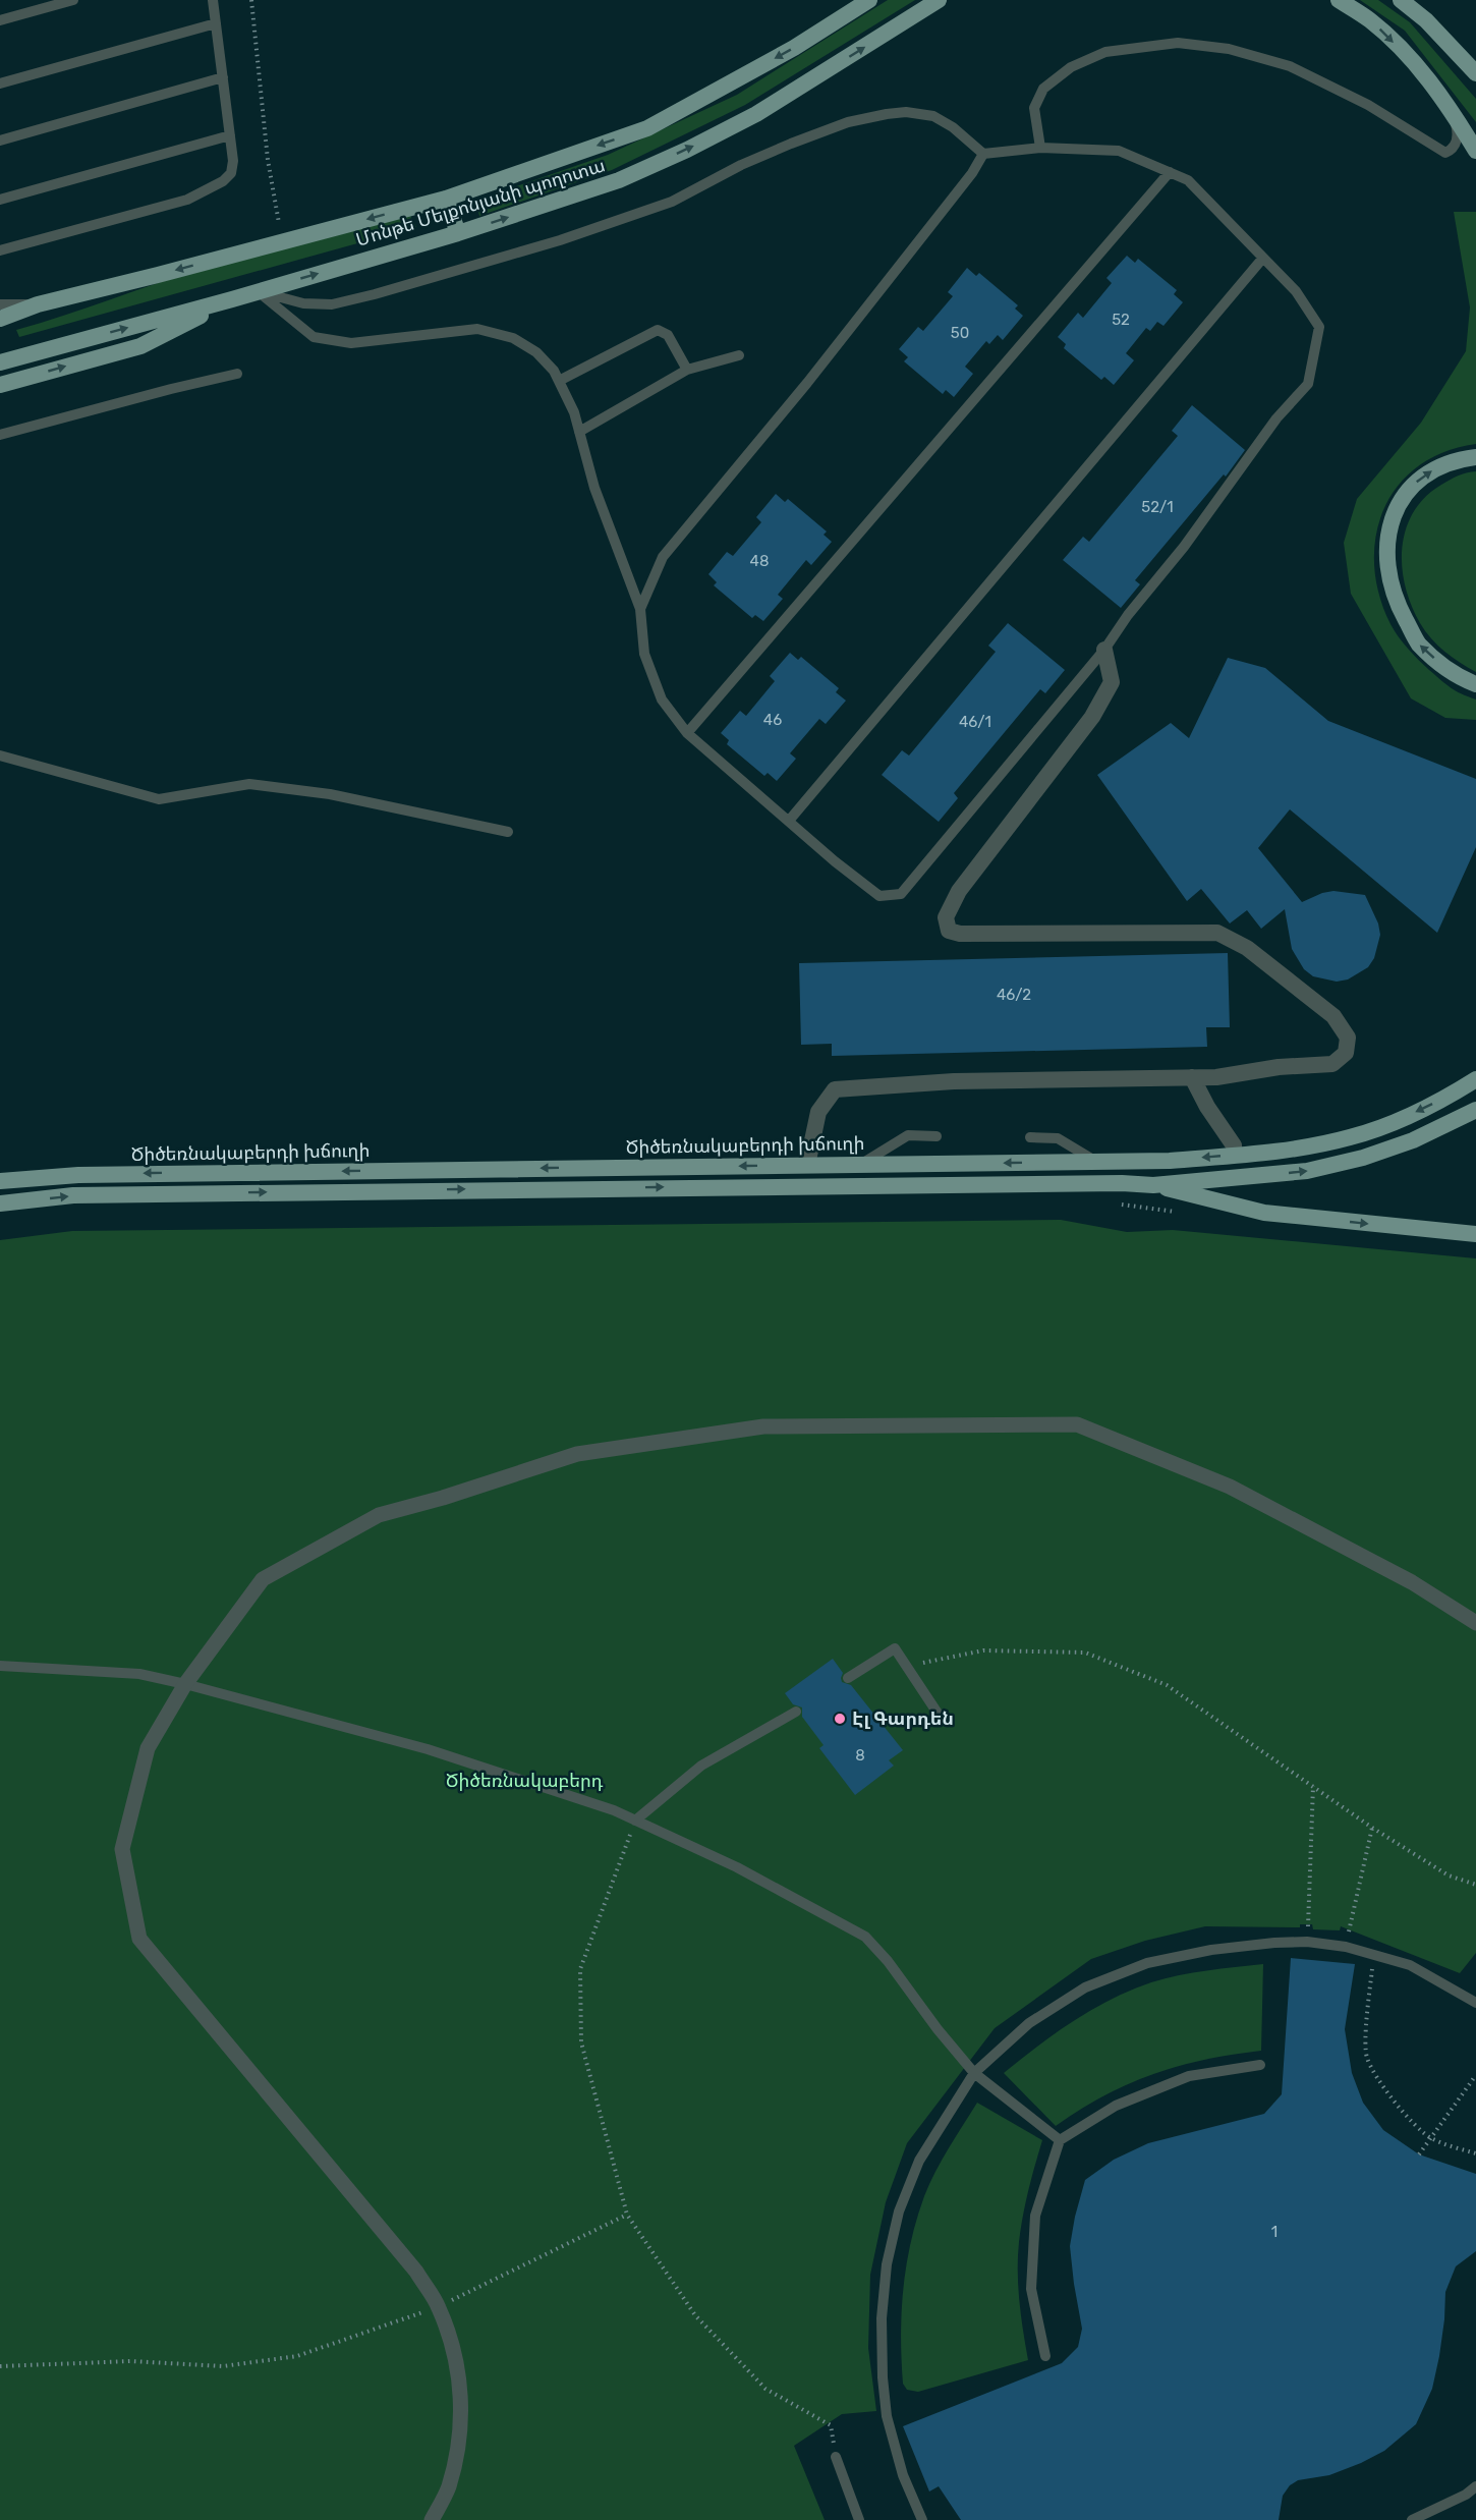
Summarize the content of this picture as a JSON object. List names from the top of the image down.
{
  "streets": {
    "main road": ["Մոնթե Մելքոնյանի պողոտա", "Ծիծեռնակաբերդի խճուղի"]
  },
  "parks": ["Ծիծեռնակաբերդ"],
  "places": ["Էլ Գարդեն"],
  "house_numbers": [
    "52",
    "50",
    "52/1",
    "48",
    "46",
    "46/1",
    "46/2",
    "8",
    "1"
  ]
}
